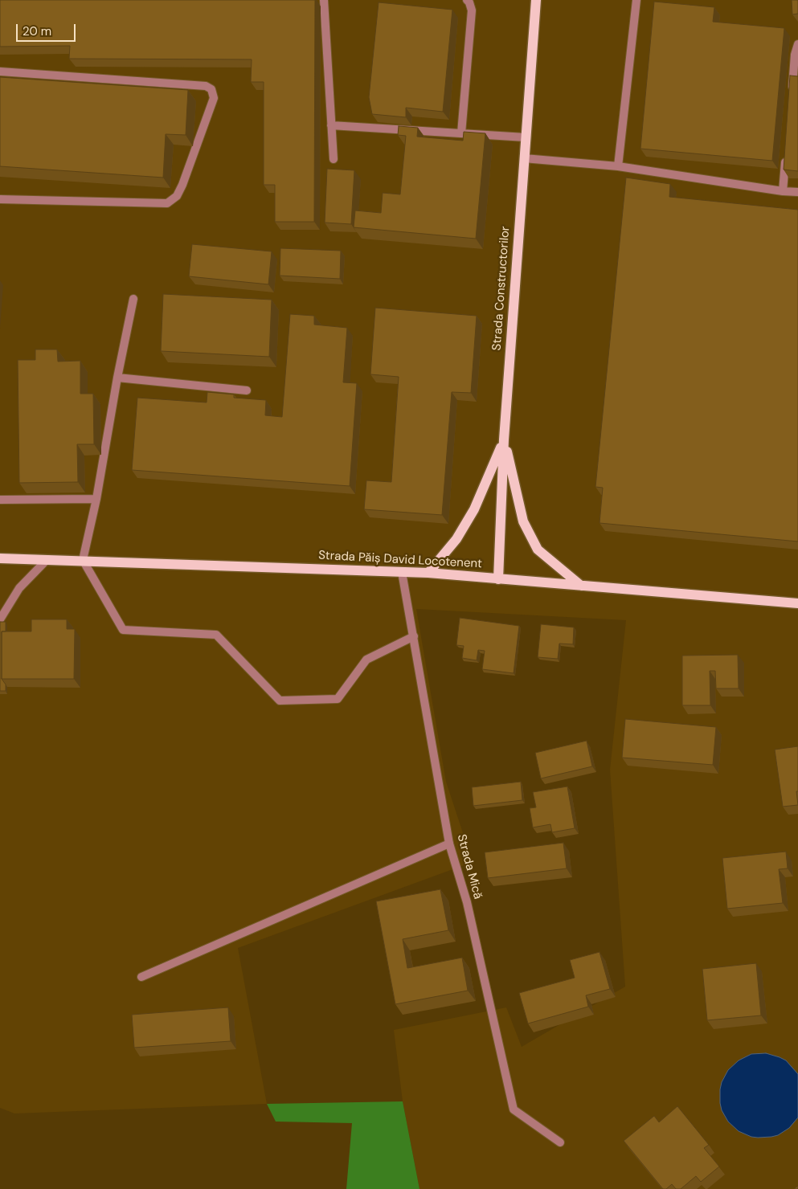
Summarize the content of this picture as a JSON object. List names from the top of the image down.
{
  "streets": {
    "main road": ["Strada Constructorilor", "Strada Păiș David Locotenent"],
    "street": ["Strada Mică"]
  },
  "crossings": [
    ["Strada Constructorilor", "Strada Păiș David Locotenent"],
    ["Strada Păiș David Locotenent", "Strada Mică"]
  ],
  "scale_bar": "20 m"
}
